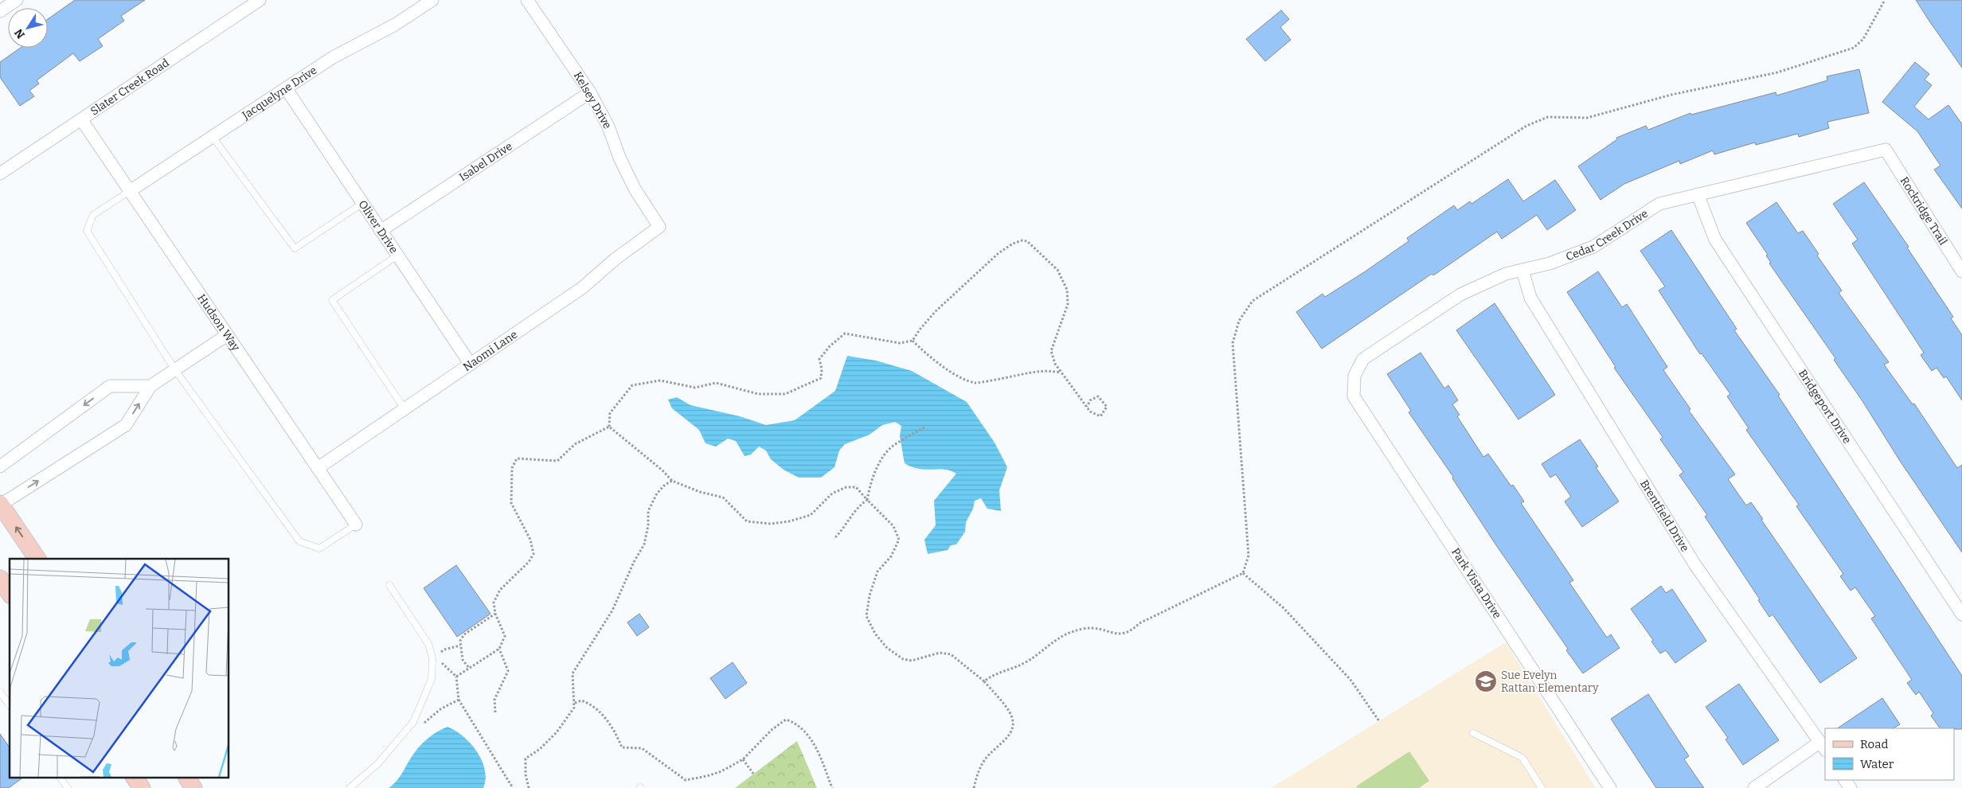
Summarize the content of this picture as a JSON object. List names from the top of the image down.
{
  "streets": {
    "street": [
      "Slater Creek Road",
      "Jacquelyne Drive",
      "Kelsey Drive",
      "Isabel Drive",
      "Rockridge Trail",
      "Oliver Drive",
      "Cedar Creek Drive",
      "Hudson Way",
      "Naomi Lane",
      "Bridgeport Drive",
      "Brentfield Drive",
      "Park Vista Drive"
    ]
  },
  "crossings": [
    ["Slater Creek Road", "Hudson Way"],
    ["Jacquelyne Drive", "Oliver Drive"],
    ["Jacquelyne Drive", "Hudson Way"],
    ["Kelsey Drive", "Isabel Drive"],
    ["Kelsey Drive", "Naomi Lane"],
    ["Isabel Drive", "Oliver Drive"],
    ["Rockridge Trail", "Cedar Creek Drive"],
    ["Oliver Drive", "Naomi Lane"],
    ["Cedar Creek Drive", "Bridgeport Drive"],
    ["Cedar Creek Drive", "Brentfield Drive"],
    ["Cedar Creek Drive", "Park Vista Drive"],
    ["Hudson Way", "Naomi Lane"]
  ],
  "places": {
    "school or university": ["Sue Evelyn Rattan Elementary"]
  },
  "legend": ["Road", "Water"],
  "north": "bottom left"
}
